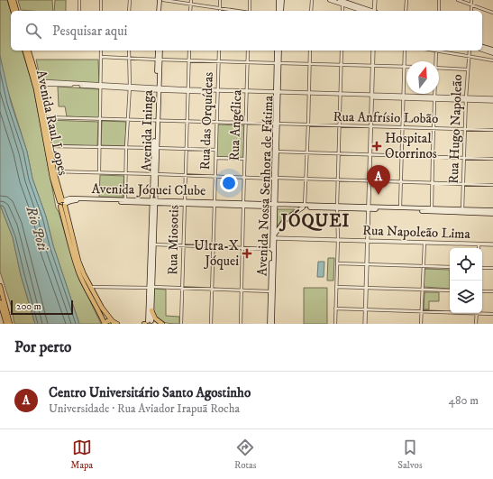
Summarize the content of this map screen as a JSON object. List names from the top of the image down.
{
  "streets": {
    "main road": [
      "Avenida Raul Lopes",
      "Avenida Ininga",
      "Avenida Nossa Senhora de Fátima",
      "Avenida Jóquei Clube"
    ],
    "street": [
      "Rua Anfrísio Lobão",
      "Rua das Orquídeas",
      "Rua Angélica",
      "Rua Hugo Napoleão",
      "Rua Napoleão Lima",
      "Rua Miosotis"
    ]
  },
  "crossings": [
    ["Rua Anfrísio Lobão", "Rua das Orquídeas"],
    ["Rua Anfrísio Lobão", "Avenida Raul Lopes"],
    ["Rua Anfrísio Lobão", "Rua Angélica"],
    ["Rua Anfrísio Lobão", "Rua Hugo Napoleão"],
    ["Rua Anfrísio Lobão", "Avenida Ininga"],
    ["Rua Anfrísio Lobão", "Avenida Nossa Senhora de Fátima"],
    ["Rua Anfrísio Lobão", "Rua Miosotis"],
    ["Rua das Orquídeas", "Avenida Jóquei Clube"],
    ["Avenida Raul Lopes", "Avenida Jóquei Clube"],
    ["Rua Angélica", "Avenida Jóquei Clube"],
    ["Rua Hugo Napoleão", "Avenida Jóquei Clube"],
    ["Avenida Ininga", "Avenida Jóquei Clube"],
    ["Avenida Nossa Senhora de Fátima", "Avenida Jóquei Clube"],
    ["Avenida Nossa Senhora de Fátima", "Rua Napoleão Lima"],
    ["Avenida Jóquei Clube", "Rua Miosotis"]
  ],
  "districts": ["JÓQUEI"],
  "water": ["Rio Poti"],
  "places": {
    "health": ["Hospital Otorrinos", "Ultra-X Jóquei"]
  },
  "scale_bar": "200 m",
  "north": "top",
  "page": {
    "search": "Pesquisar aqui",
    "pins": "A",
    "scale": "200 m",
    "heading": "Por perto",
    "list": [
      {
        "mark": "A",
        "name": "Centro Universitário Santo Agostinho",
        "note": "Universidade · Rua Aviador Irapuã Rocha",
        "value": "480 m"
      }
    ],
    "nav": ["Mapa", "Rotas", "Salvos"]
  }
}
